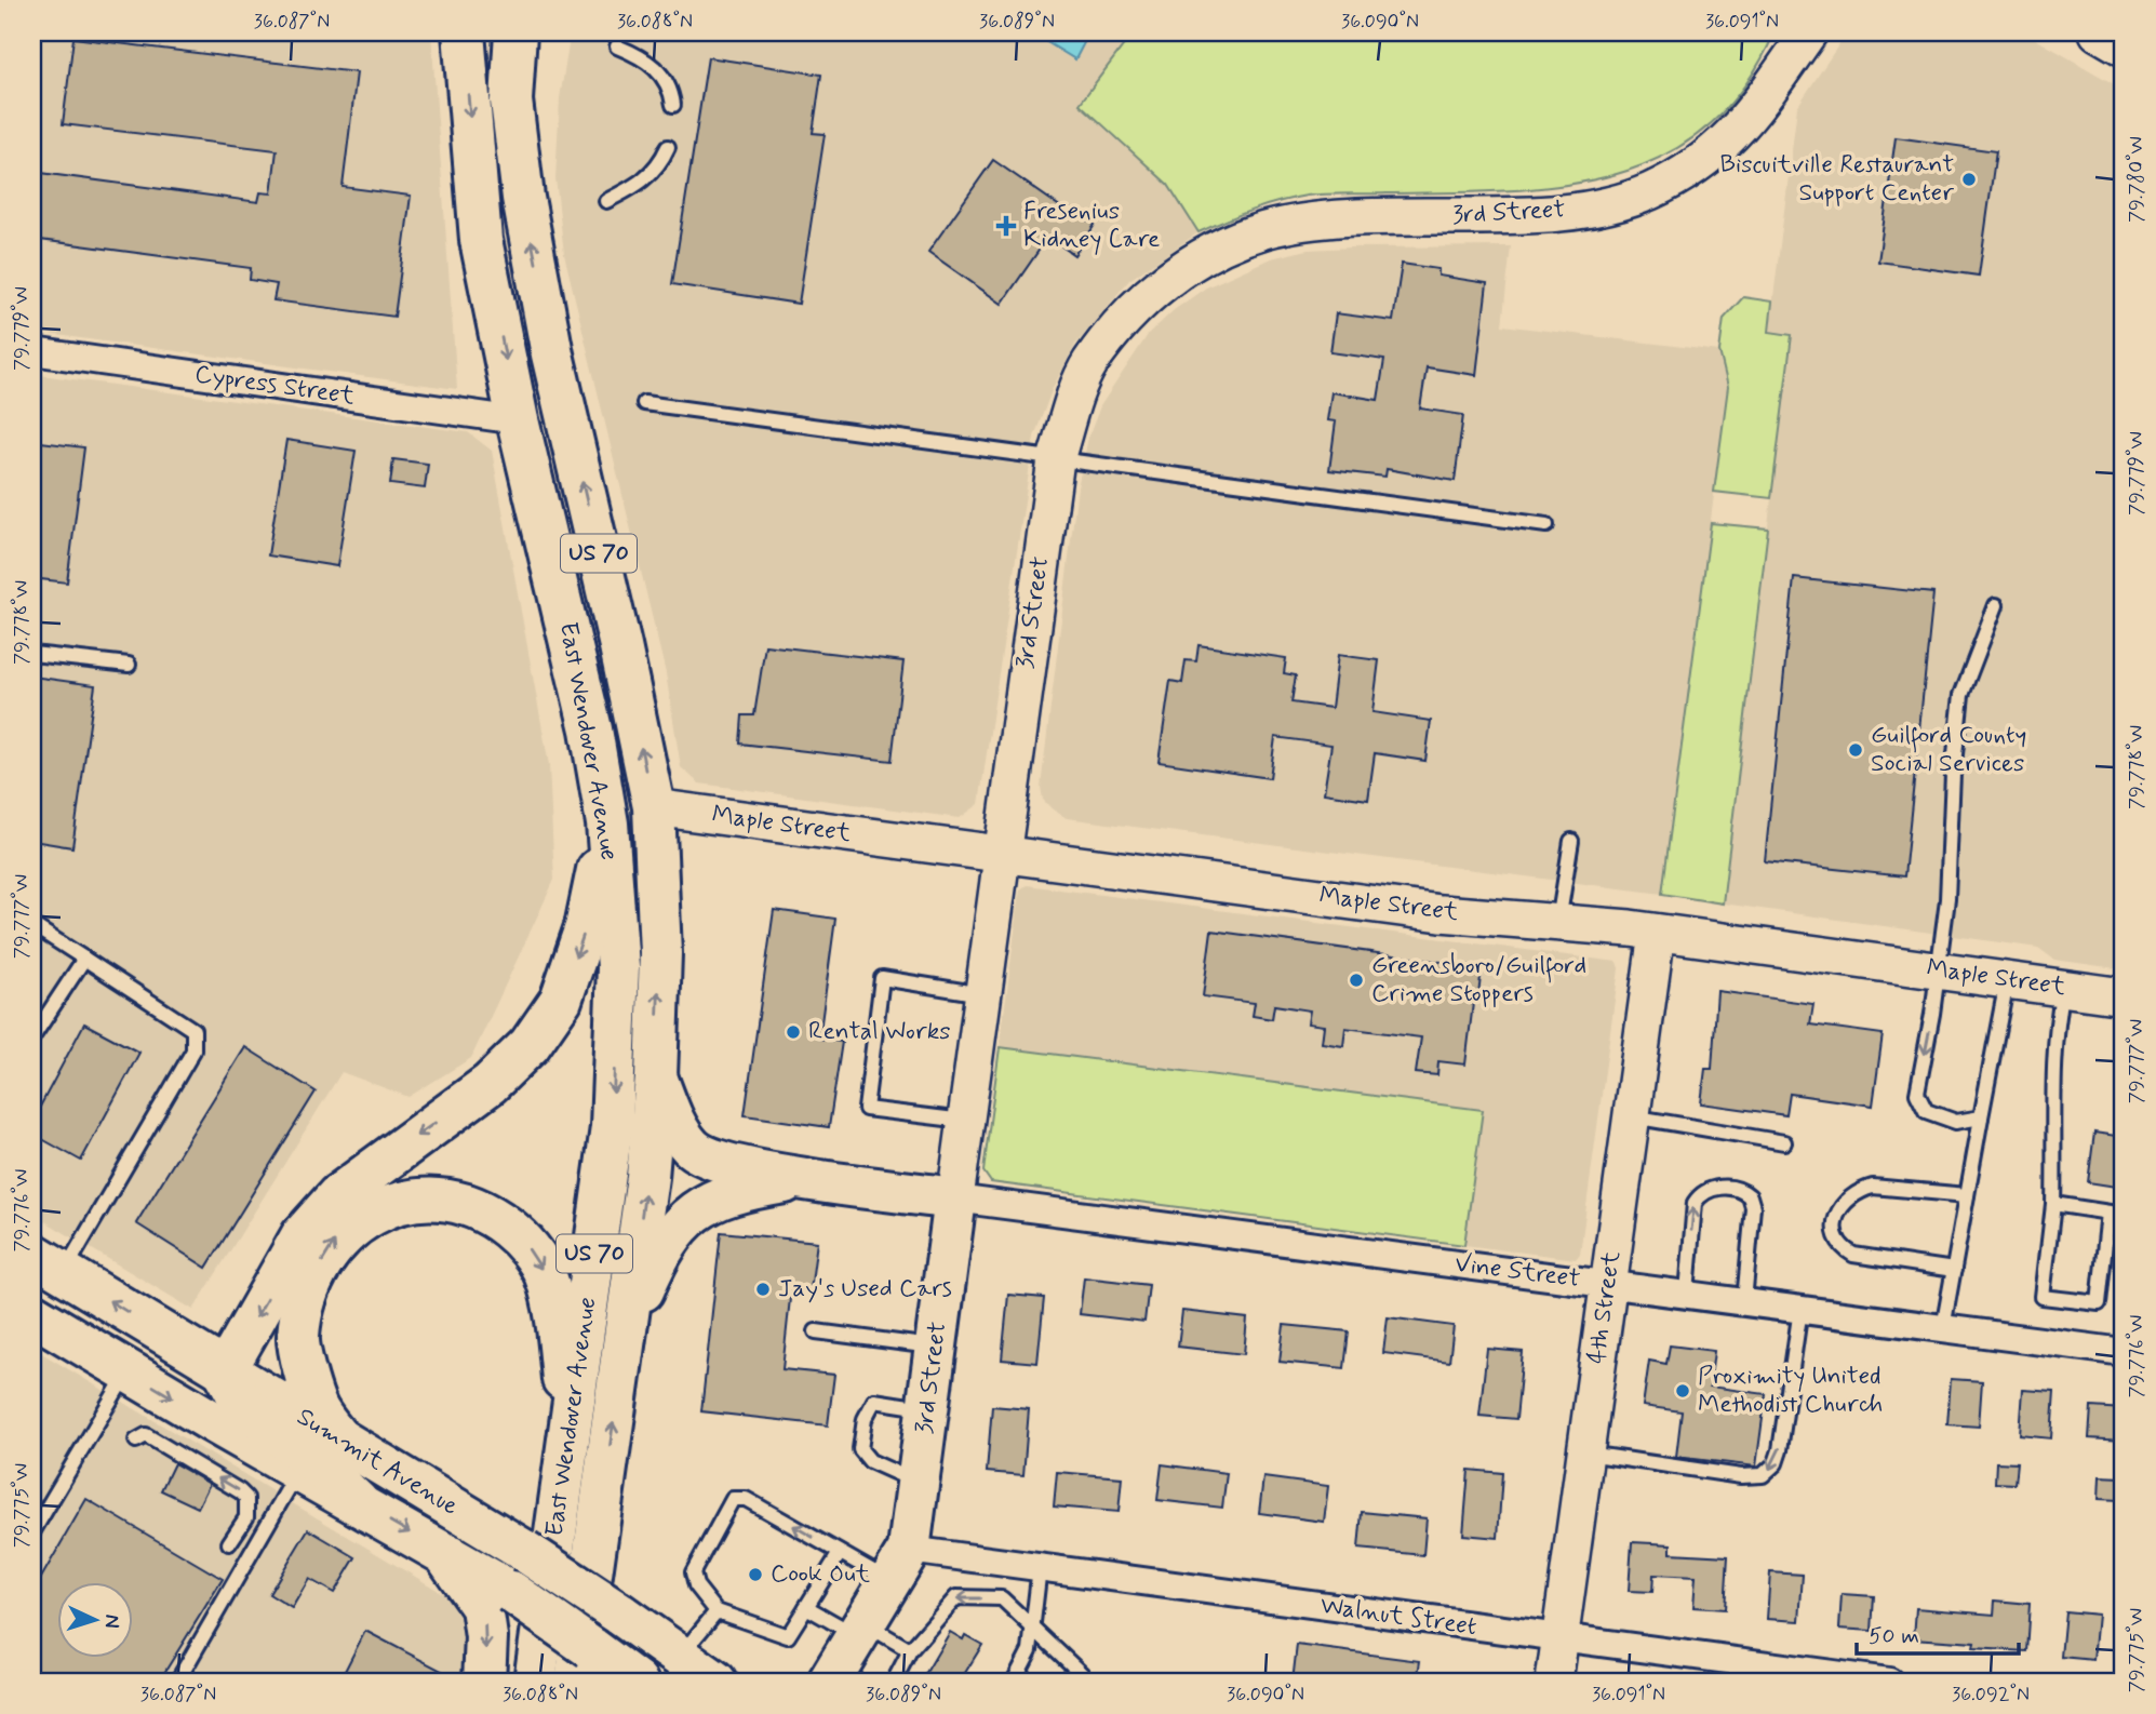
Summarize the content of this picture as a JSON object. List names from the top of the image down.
{
  "streets": {
    "main road": [
      "3rd Street",
      "US 70",
      "East Wendover Avenue",
      "Summit Avenue"
    ],
    "street": [
      "Cypress Street",
      "Maple Street",
      "Vine Street",
      "4th Street",
      "Walnut Street"
    ]
  },
  "crossings": [
    ["3rd Street", "Maple Street"],
    ["3rd Street", "Vine Street"],
    ["3rd Street", "Walnut Street"],
    ["Cypress Street", "East Wendover Avenue"],
    ["East Wendover Avenue", "Maple Street"],
    ["Maple Street", "4th Street"],
    ["Vine Street", "4th Street"],
    ["4th Street", "Walnut Street"]
  ],
  "places": {
    "other": [
      "Biscuitville Restaurant Support Center",
      "Guilford County Social Services",
      "Greensboro/Guilford Crime Stoppers",
      "Rental Works",
      "Jay's Used Cars",
      "Proximity United Methodist Church",
      "Cook Out"
    ],
    "health": ["Fresenius Kidney Care"]
  },
  "scale_bar": "50 m",
  "north": "right",
  "coordinates": [
    "36.087°N",
    "36.088°N",
    "36.089°N",
    "36.090°N",
    "36.091°N",
    "79.780°W",
    "79.779°W",
    "79.778°W",
    "79.777°W",
    "79.776°W",
    "79.775°W",
    "36.092°N"
  ]
}
